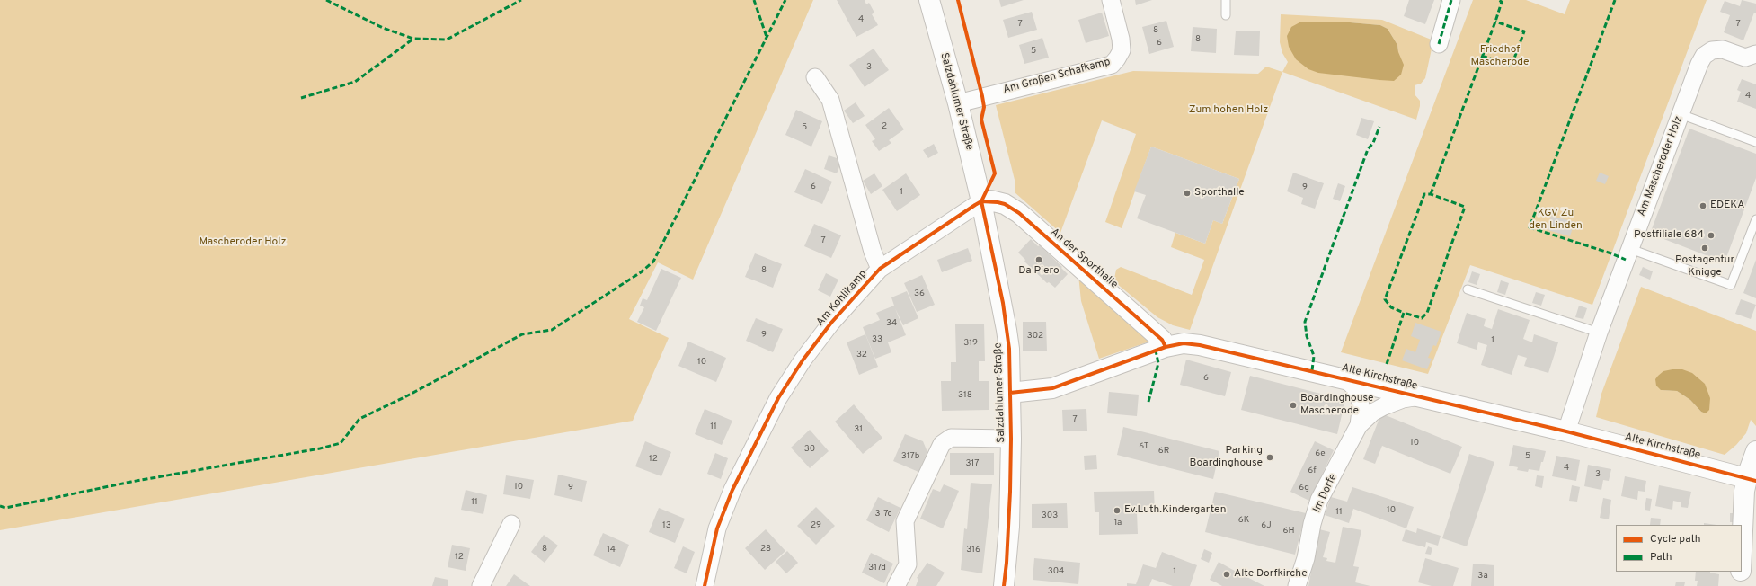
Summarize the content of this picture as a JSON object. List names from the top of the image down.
{
  "streets": {
    "main road": ["Salzdahlumer Straße", "An der Sporthalle", "Alte Kirchstraße"],
    "street": [
      "Am Großen Schafkamp",
      "Am Mascheroder Holz",
      "Am Kohlikamp",
      "Im Dorfe"
    ]
  },
  "crossings": [
    ["Am Großen Schafkamp", "Salzdahlumer Straße"],
    ["Salzdahlumer Straße", "An der Sporthalle"],
    ["Salzdahlumer Straße", "Am Kohlikamp"],
    ["Salzdahlumer Straße", "Alte Kirchstraße"],
    ["Am Mascheroder Holz", "Alte Kirchstraße"],
    ["An der Sporthalle", "Am Kohlikamp"],
    ["An der Sporthalle", "Alte Kirchstraße"],
    ["Alte Kirchstraße", "Im Dorfe"]
  ],
  "parks": [
    "Friedhof Mascherode",
    "Zum hohen Holz",
    "KGV Zu den Linden",
    "Mascheroder Holz"
  ],
  "places": [
    "Sporthalle",
    "EDEKA",
    "Postfiliale 684",
    "Postagentur Knigge",
    "Da Piero",
    "Boardinghouse Mascherode",
    "Parking Boardinghouse",
    "Ev.Luth.Kindergarten",
    "Alte Dorfkirche"
  ],
  "house_numbers": [
    "4",
    "7",
    "7",
    "8",
    "8",
    "6",
    "5",
    "3",
    "4",
    "2",
    "5",
    "6",
    "9",
    "1",
    "7",
    "8",
    "36",
    "34",
    "9",
    "302",
    "33",
    "1",
    "319",
    "32",
    "10",
    "6",
    "318",
    "7",
    "11",
    "31",
    "10",
    "6T",
    "30",
    "6R",
    "6e",
    "317b",
    "5",
    "12",
    "317",
    "4",
    "6f",
    "3",
    "10",
    "9",
    "6g",
    "11",
    "10",
    "11",
    "317c",
    "303",
    "6K",
    "1a",
    "13",
    "29",
    "6J",
    "6H",
    "8",
    "28",
    "14",
    "316",
    "12",
    "317d",
    "304",
    "1",
    "3a"
  ],
  "legend": ["Cycle path", "Path"]
}
